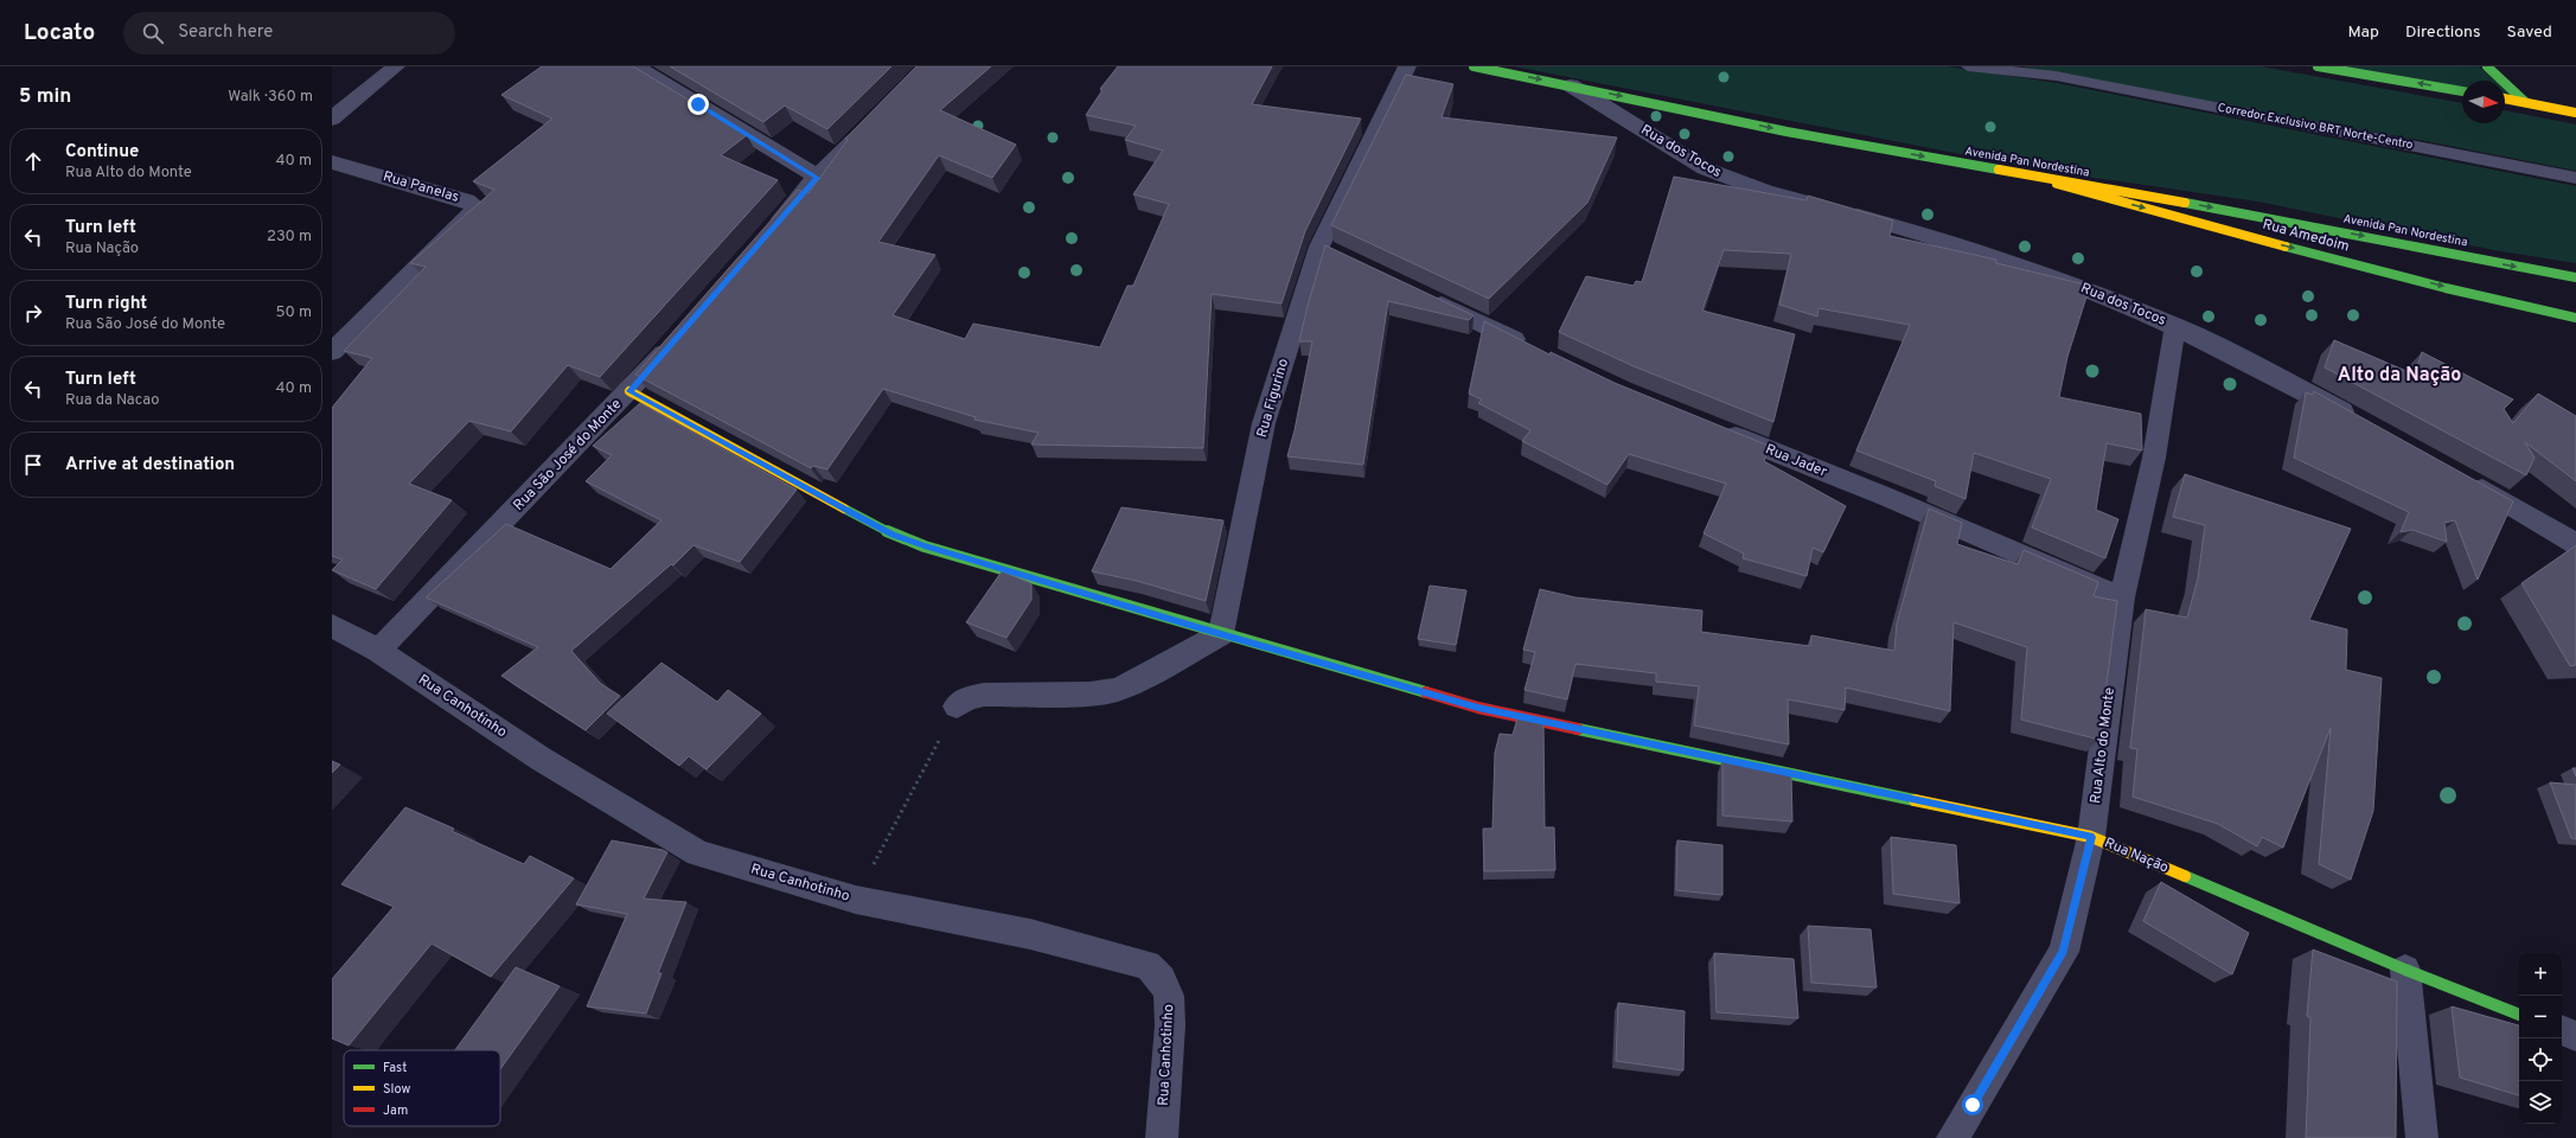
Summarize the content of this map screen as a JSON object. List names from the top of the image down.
{
  "streets": {
    "main road": ["Avenida Pan Nordestina", "Rua Amedoim", "Rua Nação"],
    "street": [
      "Rua dos Tocos",
      "Rua Panelas",
      "Rua Figurino",
      "Rua São José do Monte",
      "Rua Jader",
      "Rua Canhotinho",
      "Rua Alto do Monte"
    ],
    "lane": ["Corredor Exclusivo BRT Norte-Centro"]
  },
  "crossings": [
    ["Rua dos Tocos", "Avenida Pan Nordestina"],
    ["Rua dos Tocos", "Rua Alto do Monte"],
    ["Avenida Pan Nordestina", "Rua Amedoim"],
    ["Rua Figurino", "Rua Nação"],
    ["Rua São José do Monte", "Rua Canhotinho"],
    ["Rua São José do Monte", "Rua Nação"],
    ["Rua Jader", "Rua Alto do Monte"],
    ["Rua Alto do Monte", "Rua Nação"]
  ],
  "one_way": ["Avenida Pan Nordestina", "Rua Amedoim"],
  "districts": ["Alto da Nação"],
  "legend": ["Fast", "Slow", "Jam"],
  "north": "right",
  "page": {
    "header": "Locato",
    "search": "Search here",
    "nav": ["Map", "Directions", "Saved"],
    "heading": ["5 min", "Walk · 360 m"],
    "list": [
      ["Continue", "Rua Alto do Monte", "40 m"],
      ["Turn left", "Rua Nação", "230 m"],
      ["Turn right", "Rua São José do Monte", "50 m"],
      ["Turn left", "Rua da Nacao", "40 m"],
      "Arrive at destination"
    ],
    "map_buttons": ["+", "−"]
  }
}
